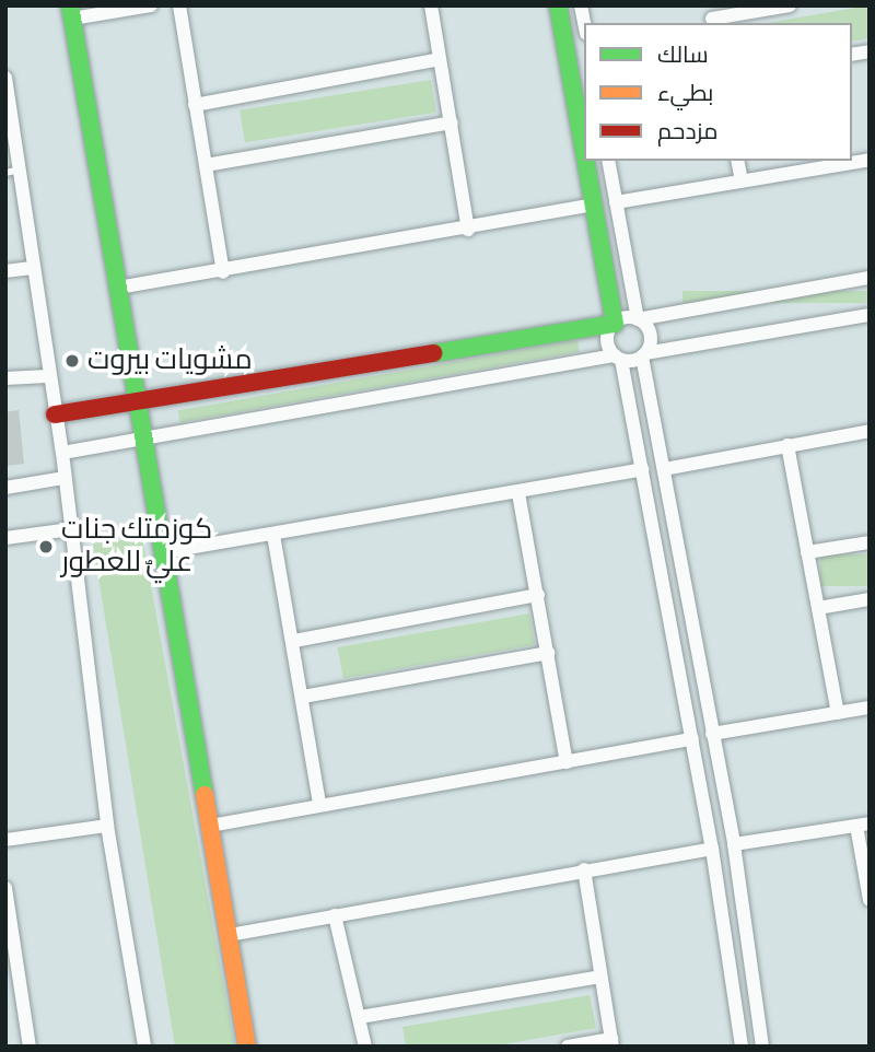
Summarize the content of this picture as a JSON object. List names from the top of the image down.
{
  "places": ["مشويات بيروت", "كوزمتك جنات عليٌ للعطور"],
  "legend": ["سالك", "بطيء", "مزدحم"]
}
